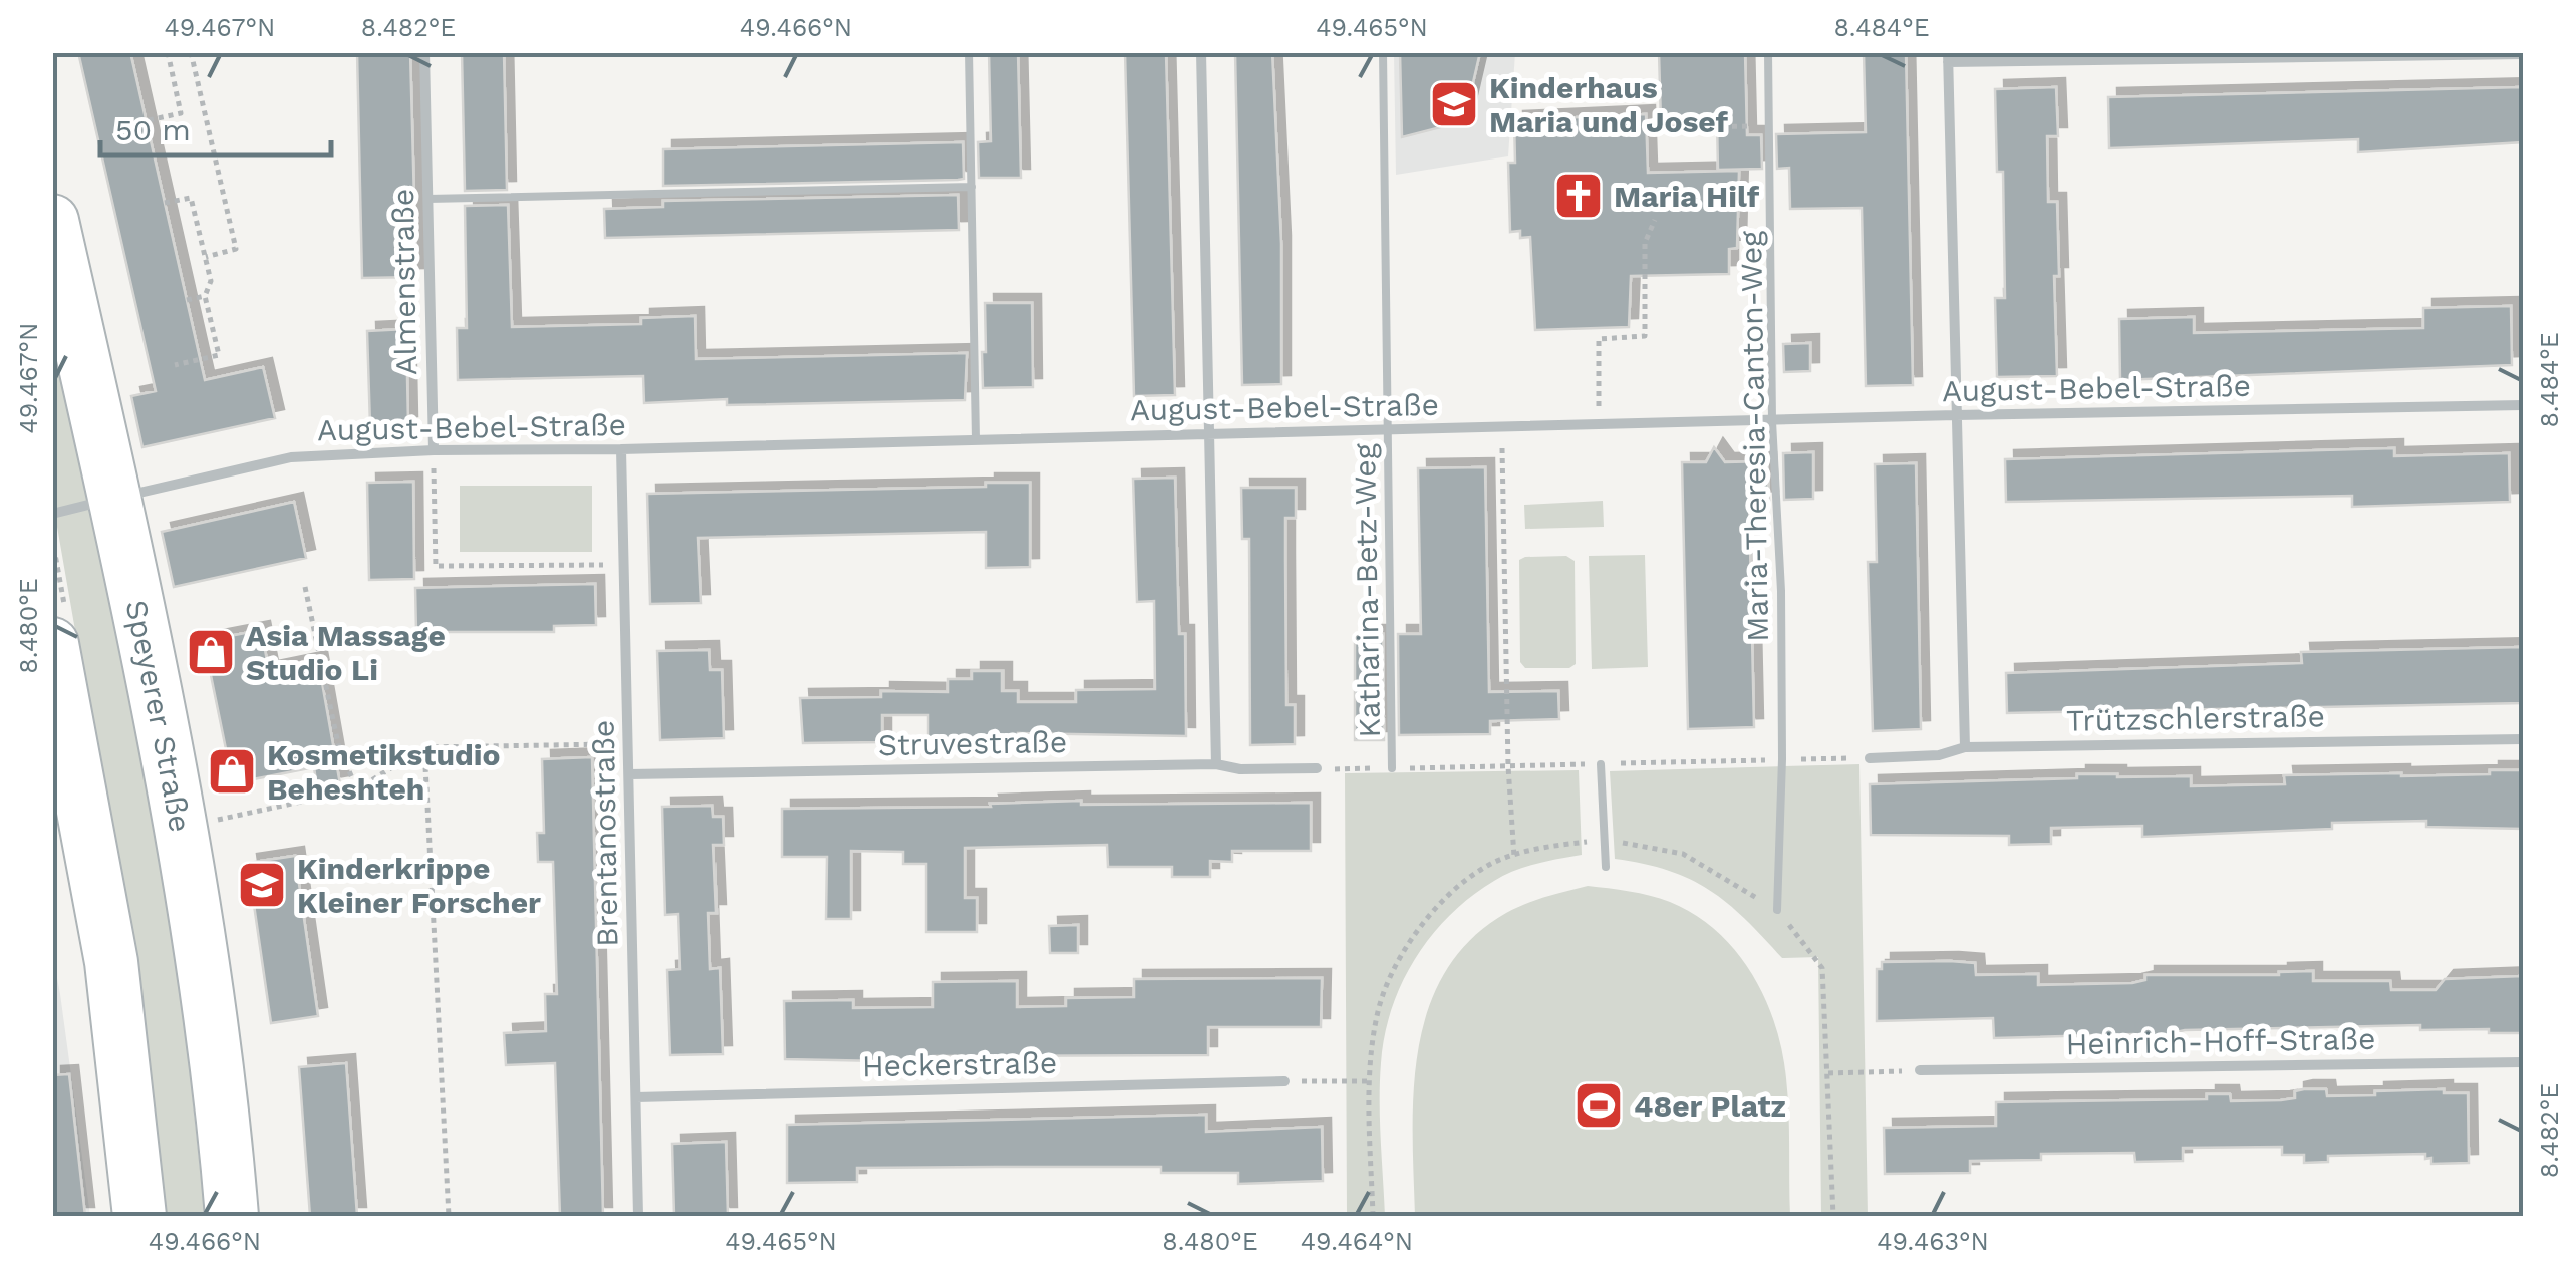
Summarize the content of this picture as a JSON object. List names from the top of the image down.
{
  "streets": {
    "street": [
      "Almenstraße",
      "August-Bebel-Straße",
      "Speyerer Straße",
      "Trützschlerstraße",
      "Struvestraße",
      "Brentanostraße",
      "Heinrich-Hoff-Straße",
      "Heckerstraße"
    ],
    "lane": ["Maria-Theresia-Canton-Weg", "Katharina-Betz-Weg"]
  },
  "crossings": [
    ["Almenstraße", "August-Bebel-Straße"],
    ["August-Bebel-Straße", "Maria-Theresia-Canton-Weg"],
    ["August-Bebel-Straße", "Katharina-Betz-Weg"],
    ["August-Bebel-Straße", "Speyerer Straße"],
    ["August-Bebel-Straße", "Brentanostraße"],
    ["Struvestraße", "Brentanostraße"],
    ["Brentanostraße", "Heckerstraße"]
  ],
  "places": {
    "school or university": ["Kinderhaus Maria und Josef", "Kinderkrippe Kleiner Forscher"],
    "church": ["Maria Hilf"],
    "shop": ["Asia Massage Studio Li", "Kosmetikstudio Beheshteh"],
    "sports": ["48er Platz"]
  },
  "scale_bar": "50 m",
  "coordinates": [
    "49.467°N",
    "8.482°E",
    "49.466°N",
    "49.465°N",
    "8.484°E",
    "8.480°E",
    "49.464°N",
    "49.463°N"
  ]
}
